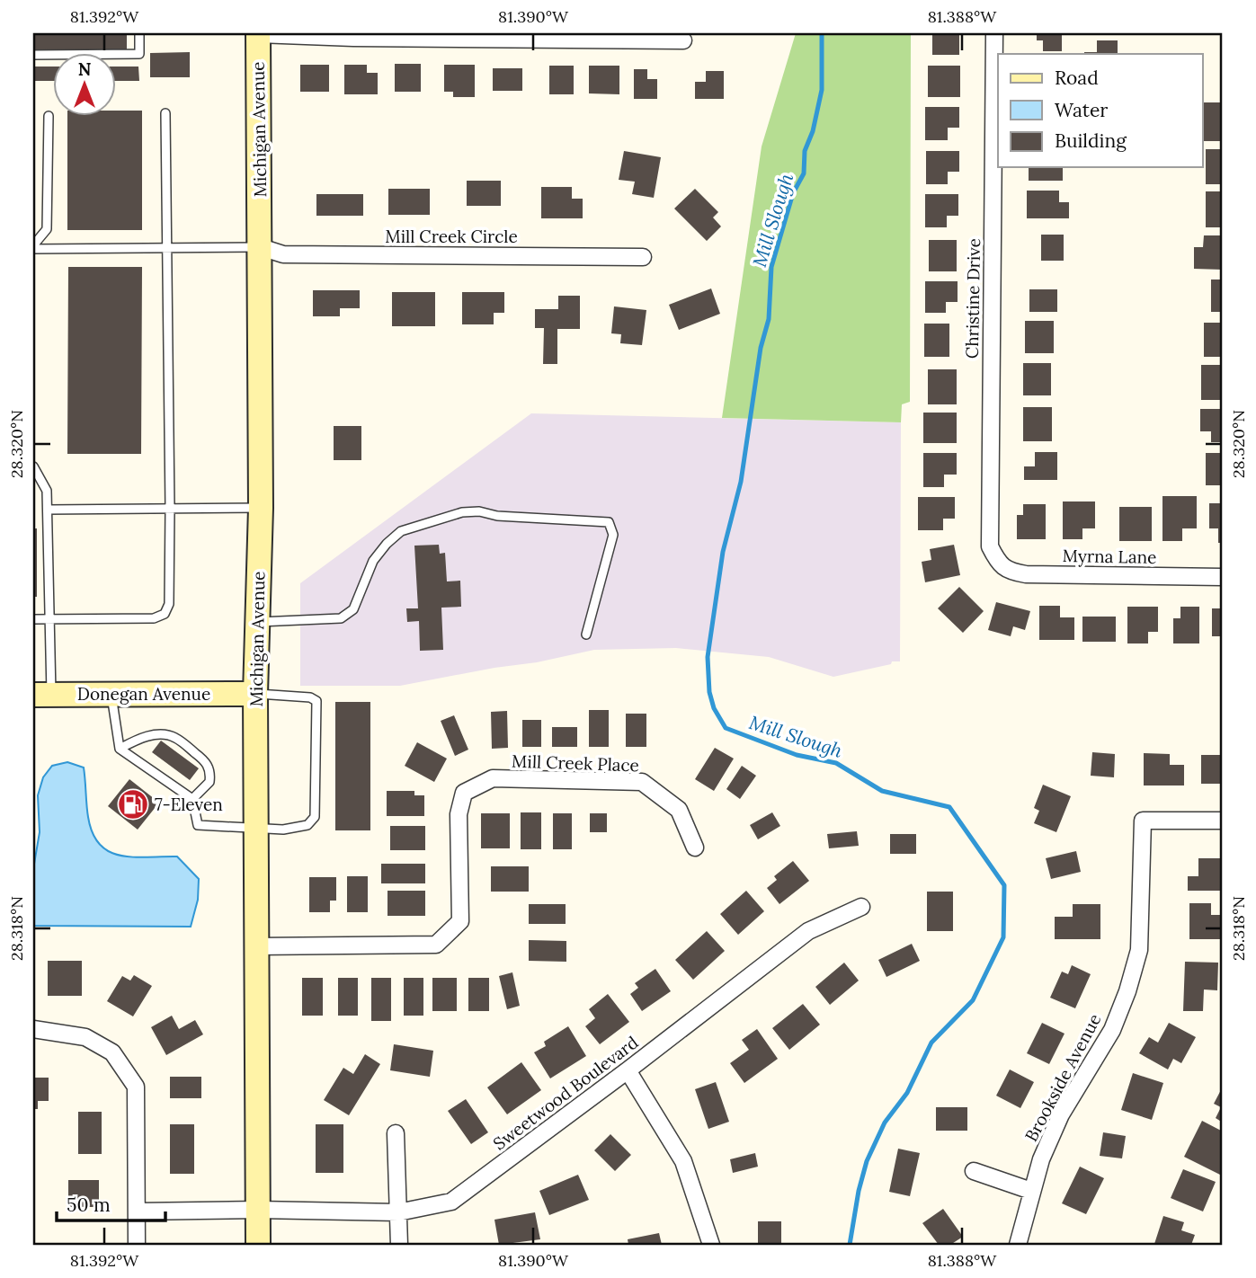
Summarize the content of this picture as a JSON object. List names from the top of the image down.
{
  "streets": {
    "main road": ["Michigan Avenue", "Donegan Avenue"],
    "street": [
      "Mill Creek Circle",
      "Christine Drive",
      "Myrna Lane",
      "Mill Creek Place",
      "Brookside Avenue",
      "Sweetwood Boulevard"
    ]
  },
  "crossings": [
    ["Michigan Avenue", "Mill Creek Circle"],
    ["Michigan Avenue", "Donegan Avenue"],
    ["Michigan Avenue", "Mill Creek Place"],
    ["Michigan Avenue", "Sweetwood Boulevard"],
    ["Christine Drive", "Myrna Lane"]
  ],
  "water": ["Mill Slough"],
  "places": {
    "fuel station": ["7-Eleven"]
  },
  "legend": ["Road", "Water", "Building"],
  "scale_bar": "50 m",
  "north": "top",
  "coordinates": [
    "81.392°W",
    "81.390°W",
    "81.388°W",
    "28.320°N",
    "28.318°N"
  ]
}
